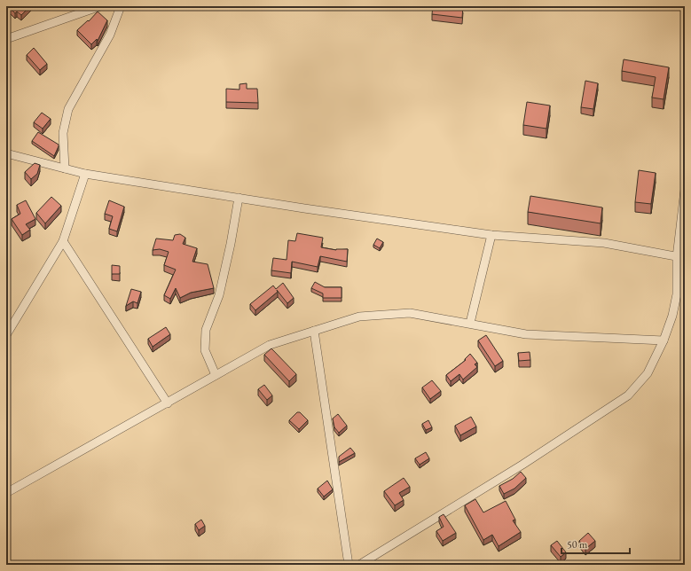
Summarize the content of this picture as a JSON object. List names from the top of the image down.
{
  "scale_bar": "50 m"
}
